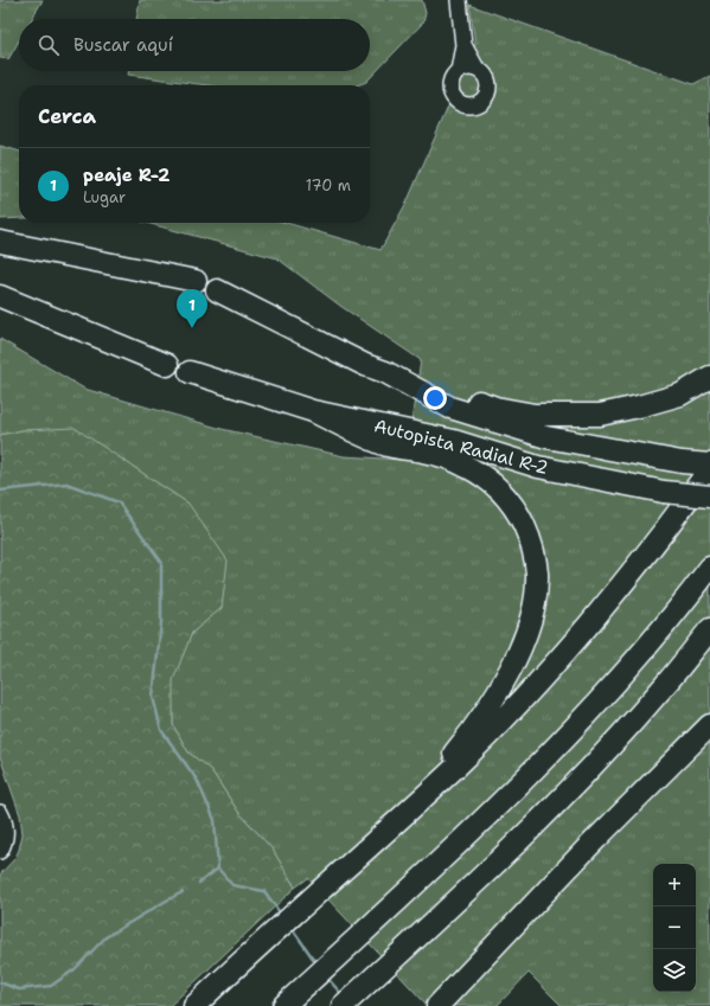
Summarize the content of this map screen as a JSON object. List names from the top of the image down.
{
  "streets": {
    "highway": ["Autopista Radial R-2"]
  },
  "page": {
    "search": "Buscar aquí",
    "heading": "Cerca",
    "list": [
      {
        "mark": "1",
        "name": "peaje R-2",
        "note": "Lugar",
        "value": "170 m"
      }
    ],
    "pins": "1",
    "map_buttons": ["+", "−"]
  }
}
